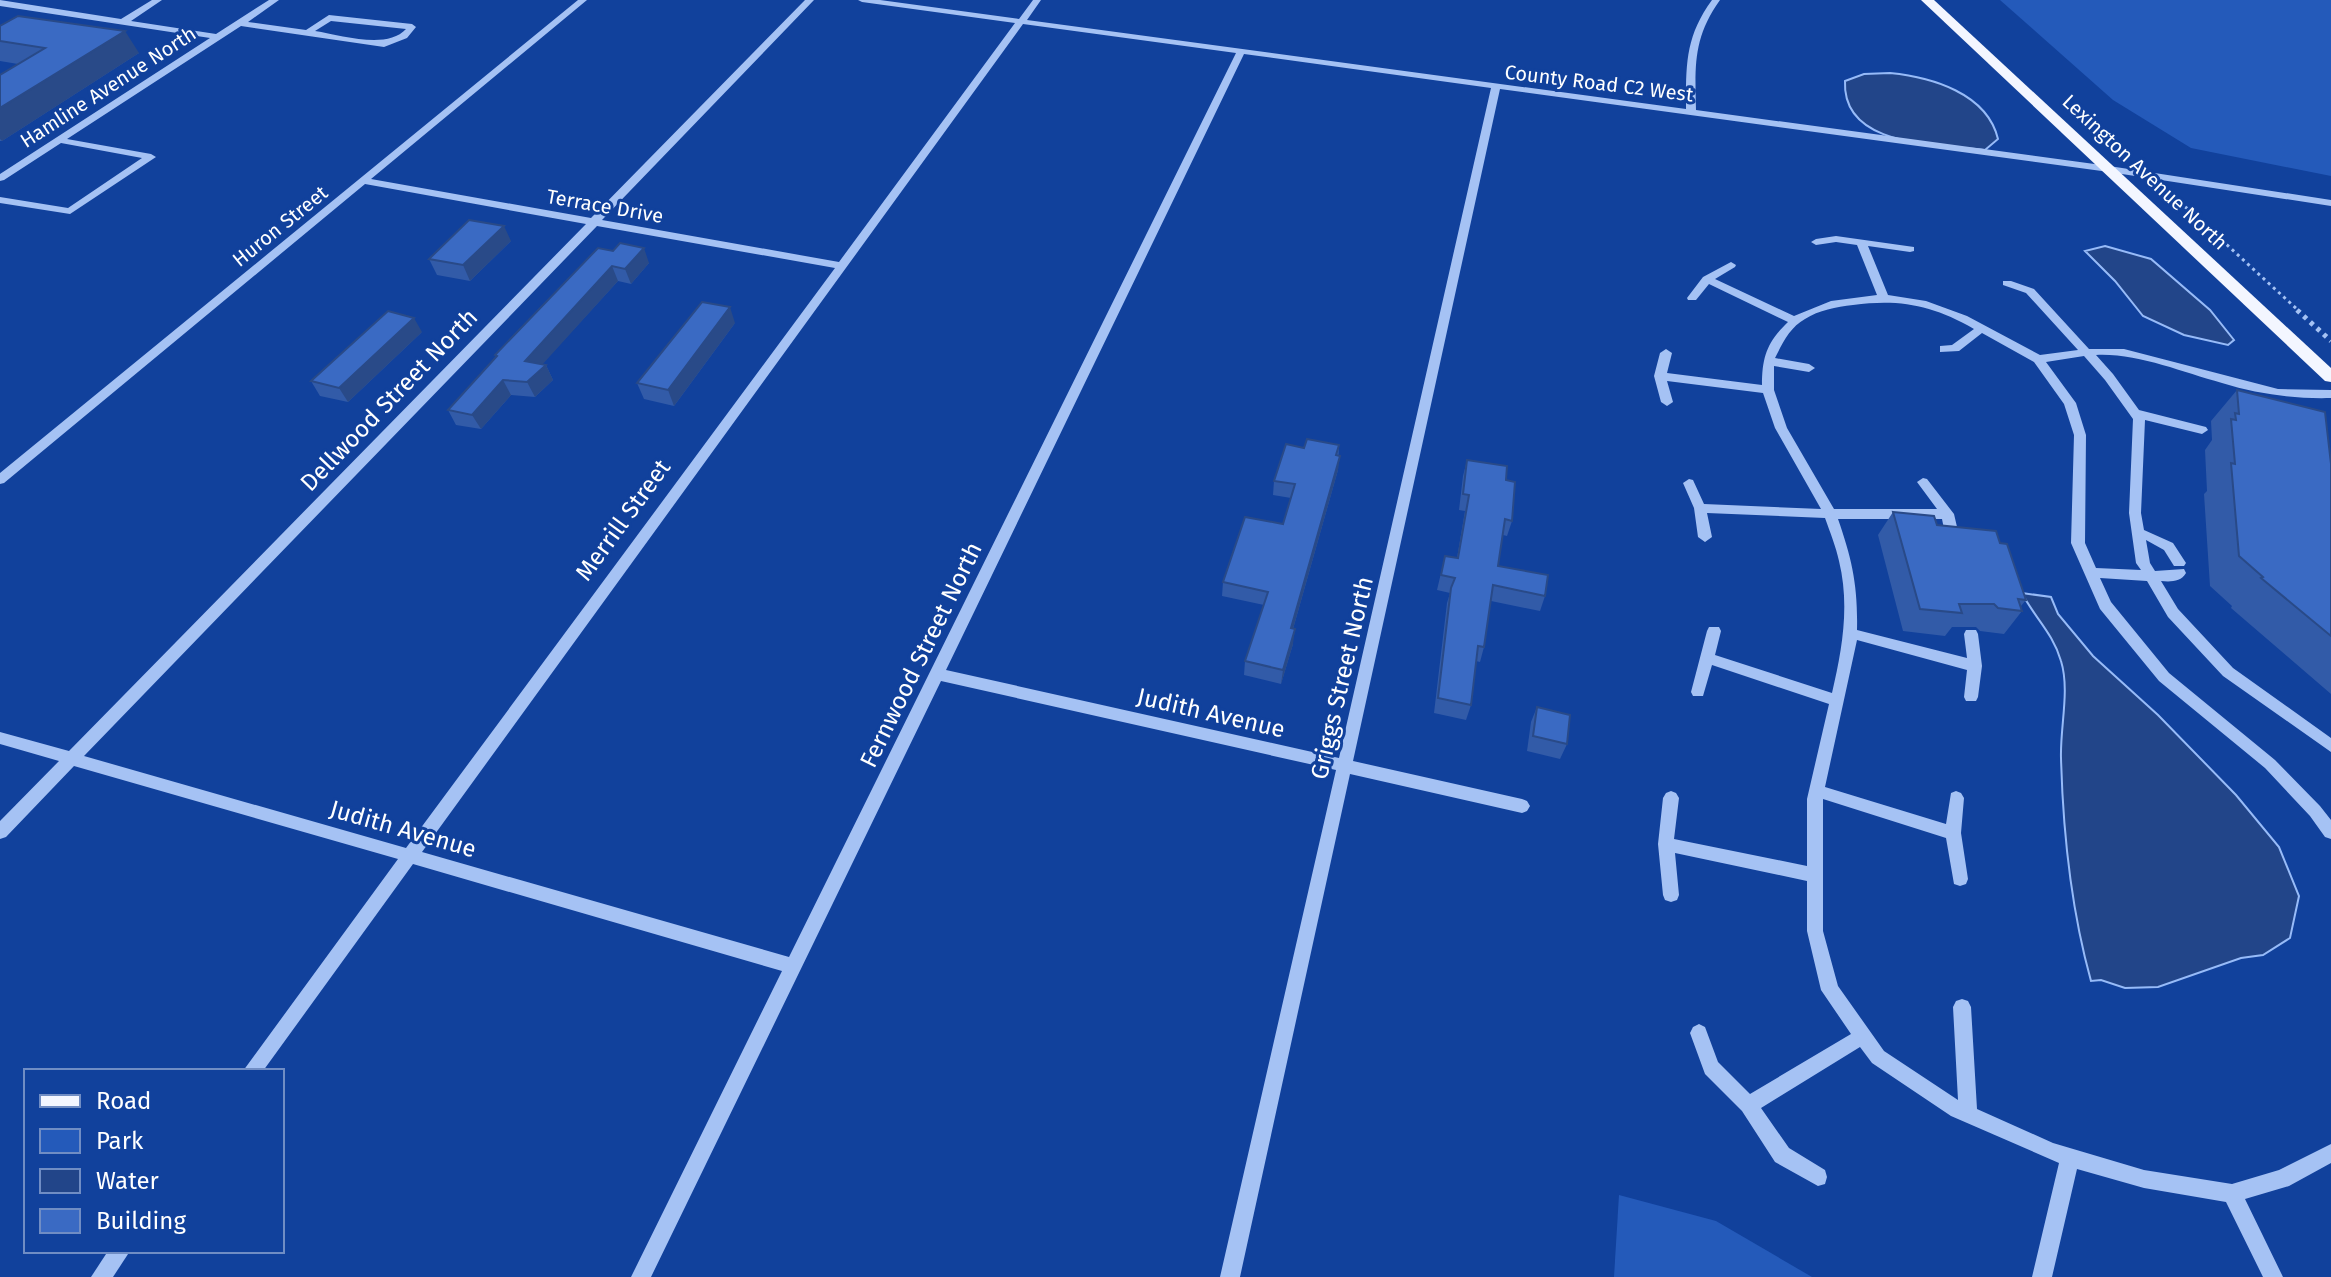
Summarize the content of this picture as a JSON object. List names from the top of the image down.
{
  "streets": {
    "main road": ["Lexington Avenue North"],
    "street": [
      "County Road C2 West",
      "Hamline Avenue North",
      "Terrace Drive",
      "Huron Street",
      "Dellwood Street North",
      "Merrill Street",
      "Fernwood Street North",
      "Griggs Street North",
      "Judith Avenue"
    ]
  },
  "crossings": [
    ["County Road C2 West", "Lexington Avenue North"],
    ["County Road C2 West", "Merrill Street"],
    ["County Road C2 West", "Fernwood Street North"],
    ["County Road C2 West", "Griggs Street North"],
    ["Terrace Drive", "Huron Street"],
    ["Terrace Drive", "Dellwood Street North"],
    ["Terrace Drive", "Merrill Street"],
    ["Dellwood Street North", "Judith Avenue"],
    ["Merrill Street", "Judith Avenue"],
    ["Fernwood Street North", "Judith Avenue"],
    ["Griggs Street North", "Judith Avenue"]
  ],
  "legend": [
    "Road",
    "Park",
    "Water",
    "Building"
  ]
}
